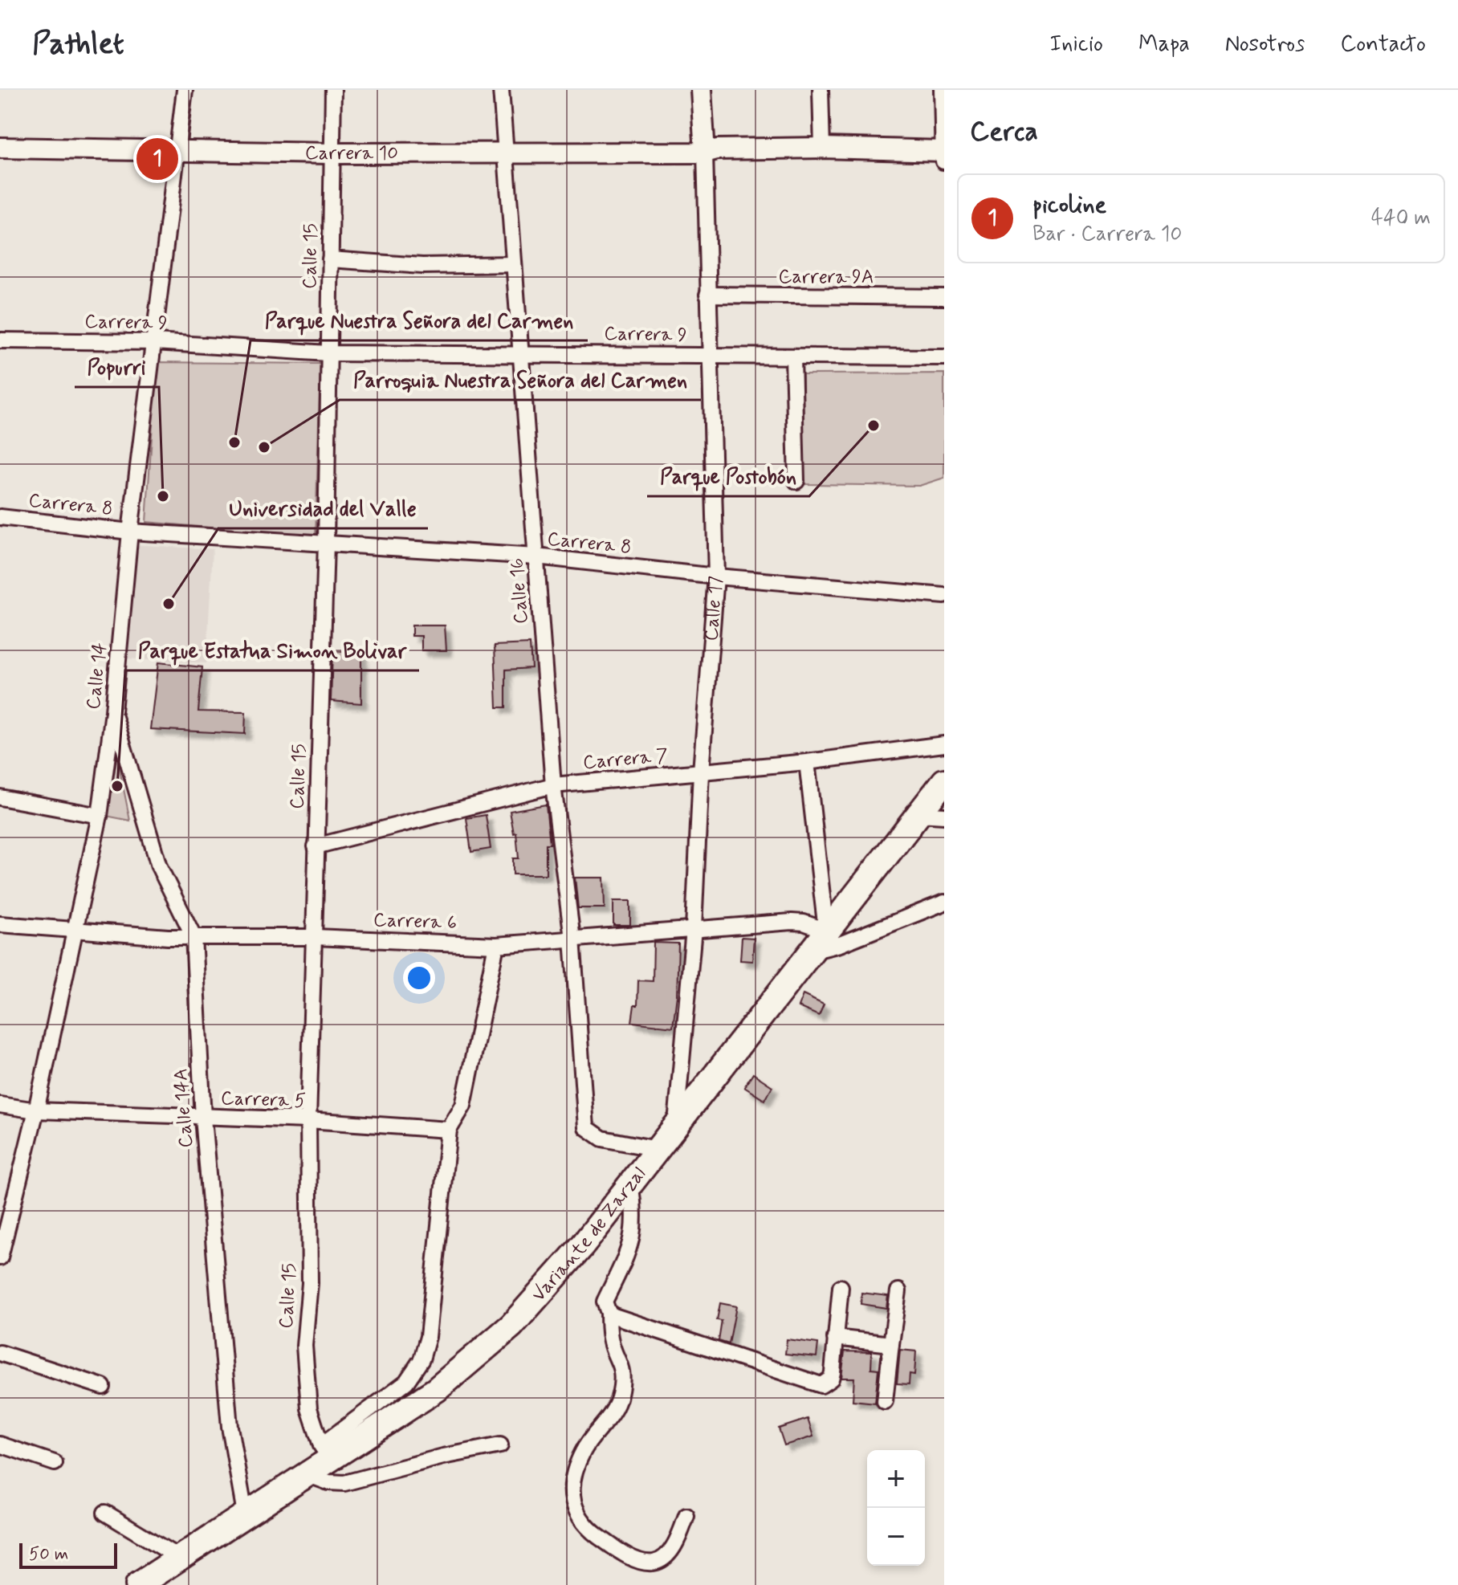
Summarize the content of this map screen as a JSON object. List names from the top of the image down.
{
  "streets": {
    "main road": ["Variante de Zarzal"],
    "street": [
      "Carrera 10",
      "Calle 15",
      "Carrera 9A",
      "Carrera 9",
      "Carrera 8",
      "Calle 16",
      "Calle 17",
      "Calle 14",
      "Carrera 7",
      "Carrera 6",
      "Carrera 5",
      "Calle 14A"
    ]
  },
  "crossings": [
    ["Carrera 10", "Calle 15"],
    ["Carrera 10", "Calle 16"],
    ["Carrera 10", "Calle 17"],
    ["Carrera 10", "Calle 14"],
    ["Calle 15", "Carrera 9"],
    ["Calle 15", "Carrera 8"],
    ["Calle 15", "Carrera 7"],
    ["Calle 15", "Carrera 6"],
    ["Calle 15", "Carrera 5"],
    ["Calle 15", "Variante de Zarzal"],
    ["Carrera 9A", "Calle 17"],
    ["Carrera 9", "Calle 16"],
    ["Carrera 9", "Calle 17"],
    ["Carrera 9", "Calle 14"],
    ["Carrera 8", "Calle 16"],
    ["Carrera 8", "Calle 17"],
    ["Carrera 8", "Calle 14"],
    ["Calle 16", "Carrera 7"],
    ["Calle 16", "Carrera 6"],
    ["Calle 16", "Variante de Zarzal"],
    ["Calle 17", "Carrera 7"],
    ["Calle 17", "Carrera 6"],
    ["Calle 17", "Variante de Zarzal"],
    ["Calle 14", "Carrera 6"],
    ["Calle 14", "Carrera 5"],
    ["Calle 14", "Calle 14A"],
    ["Carrera 6", "Calle 14A"],
    ["Carrera 6", "Variante de Zarzal"],
    ["Carrera 5", "Calle 14A"],
    ["Calle 14A", "Variante de Zarzal"]
  ],
  "places": [
    "Parque Postobón",
    "Parque Nuestra Señora del Carmen",
    "Parroquia Nuestra Señora del Carmen",
    "Popurri",
    "Universidad del Valle",
    "Parque Estatua Simon Bolivar"
  ],
  "scale_bar": "50 m",
  "page": {
    "header": "Pathlet",
    "nav": [
      "Inicio",
      "Mapa",
      "Nosotros",
      "Contacto"
    ],
    "heading": "Cerca",
    "pins": "1",
    "list": [
      {
        "mark": "1",
        "name": "picoline",
        "note": "Bar · Carrera 10",
        "value": "440 m"
      }
    ],
    "map_buttons": ["+", "−"],
    "scale": "50 m"
  }
}
